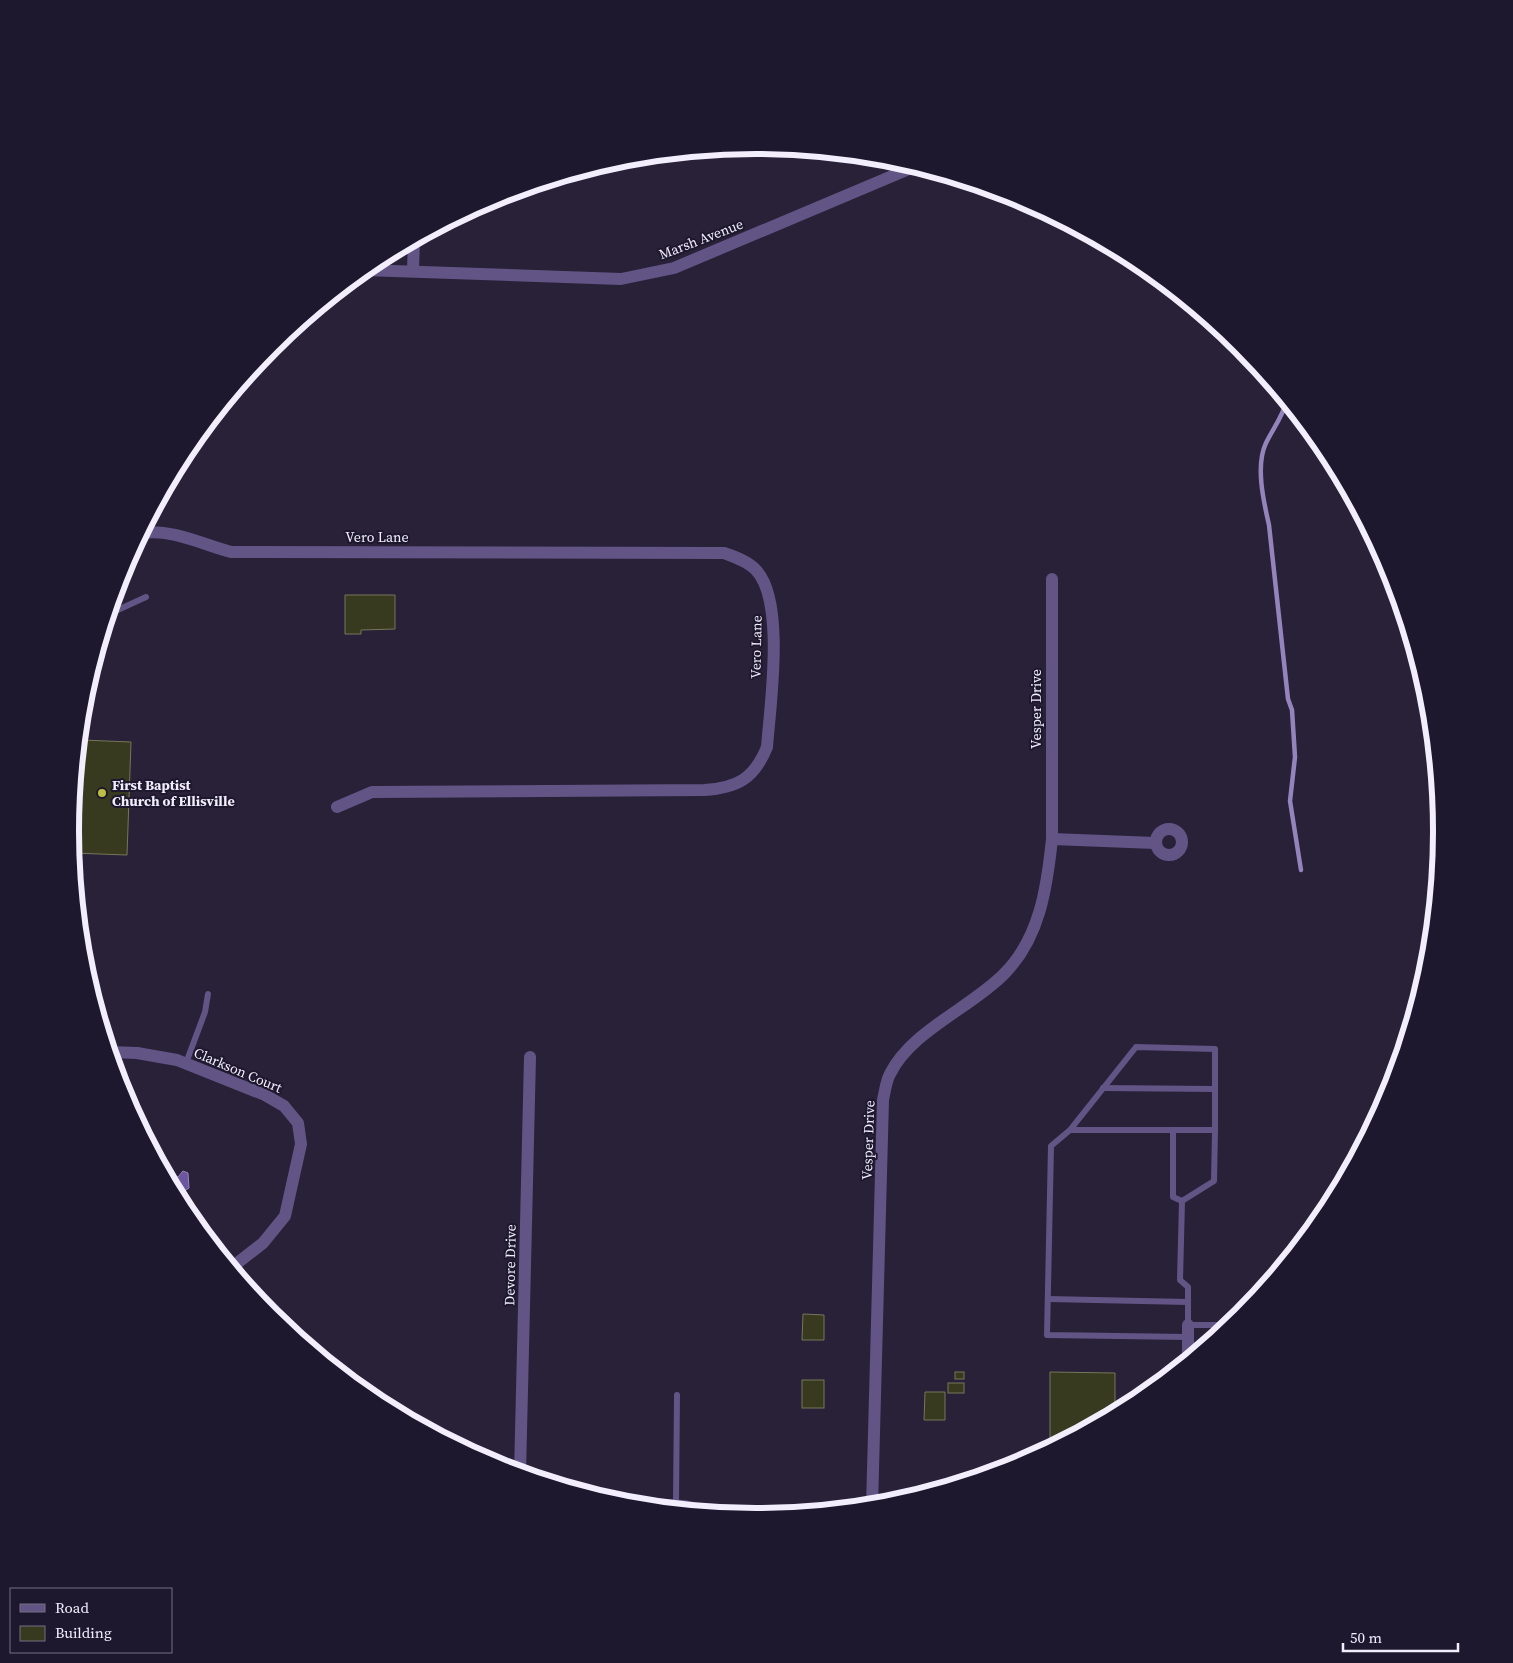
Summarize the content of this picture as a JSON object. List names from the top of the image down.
{
  "streets": {
    "street": [
      "Marsh Avenue",
      "Vero Lane",
      "Vesper Drive",
      "Clarkson Court",
      "Devore Drive"
    ]
  },
  "places": ["First Baptist Church of Ellisville"],
  "legend": ["Road", "Building"],
  "scale_bar": "50 m"
}
